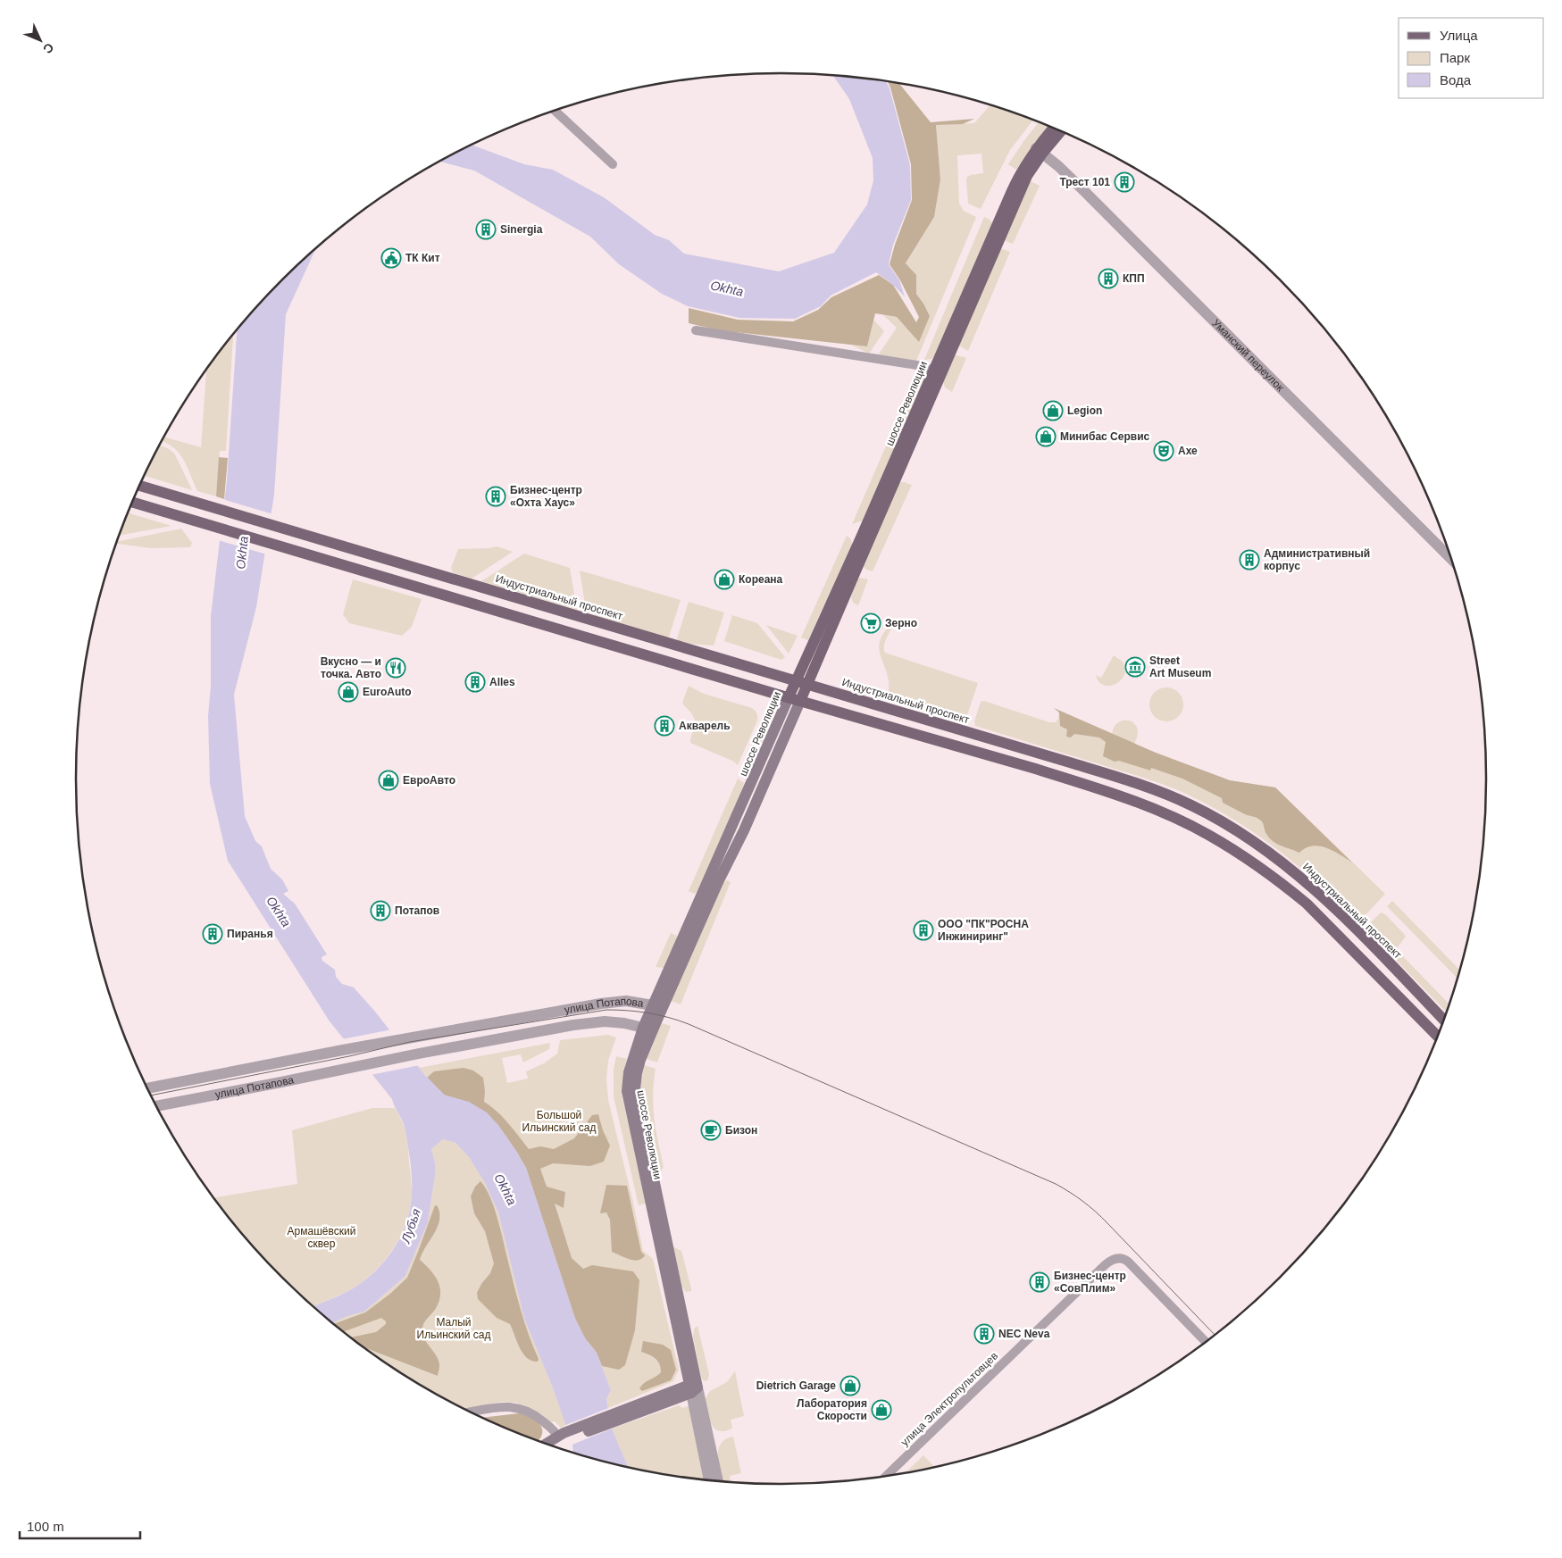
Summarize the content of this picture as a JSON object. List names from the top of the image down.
{
  "streets": {
    "main road": ["шоссе Революции", "Индустриальный проспект", "улица Потапова"],
    "street": ["Уманский переулок", "улица Электропультовцев"]
  },
  "crossings": [
    ["Уманский переулок", "шоссе Революции"],
    ["шоссе Революции", "Индустриальный проспект"],
    ["шоссе Революции", "улица Потапова"]
  ],
  "water": ["Okhta", "Лубья"],
  "parks": ["Большой Ильинский сад", "Армашёвский сквер", "Малый Ильинский сад"],
  "places": {
    "building": [
      "Трест 101",
      "Sinergia",
      "КПП",
      "Бизнес-центр «Охта Хаус»",
      "Административный корпус",
      "Alles",
      "Акварель",
      "Потапов",
      "ООО \"ПК\"РОСНА Инжиниринг\"",
      "Пиранья",
      "Бизнес-центр «СовПлим»",
      "NEC Neva"
    ],
    "public building": ["ТК Кит"],
    "shop": [
      "Legion",
      "Минибас Сервис",
      "Кореана",
      "EuroAuto",
      "ЕвроАвто",
      "Dietrich Garage",
      "Лаборатория Скорости"
    ],
    "theatre": ["Ахе"],
    "supermarket": ["Зерно"],
    "museum": ["Street Art Museum"],
    "restaurant": ["Вкусно — и точка. Авто"],
    "cafe": ["Бизон"]
  },
  "legend": ["Улица", "Парк", "Вода"],
  "scale_bar": "100 m",
  "north": "bottom right"
}
